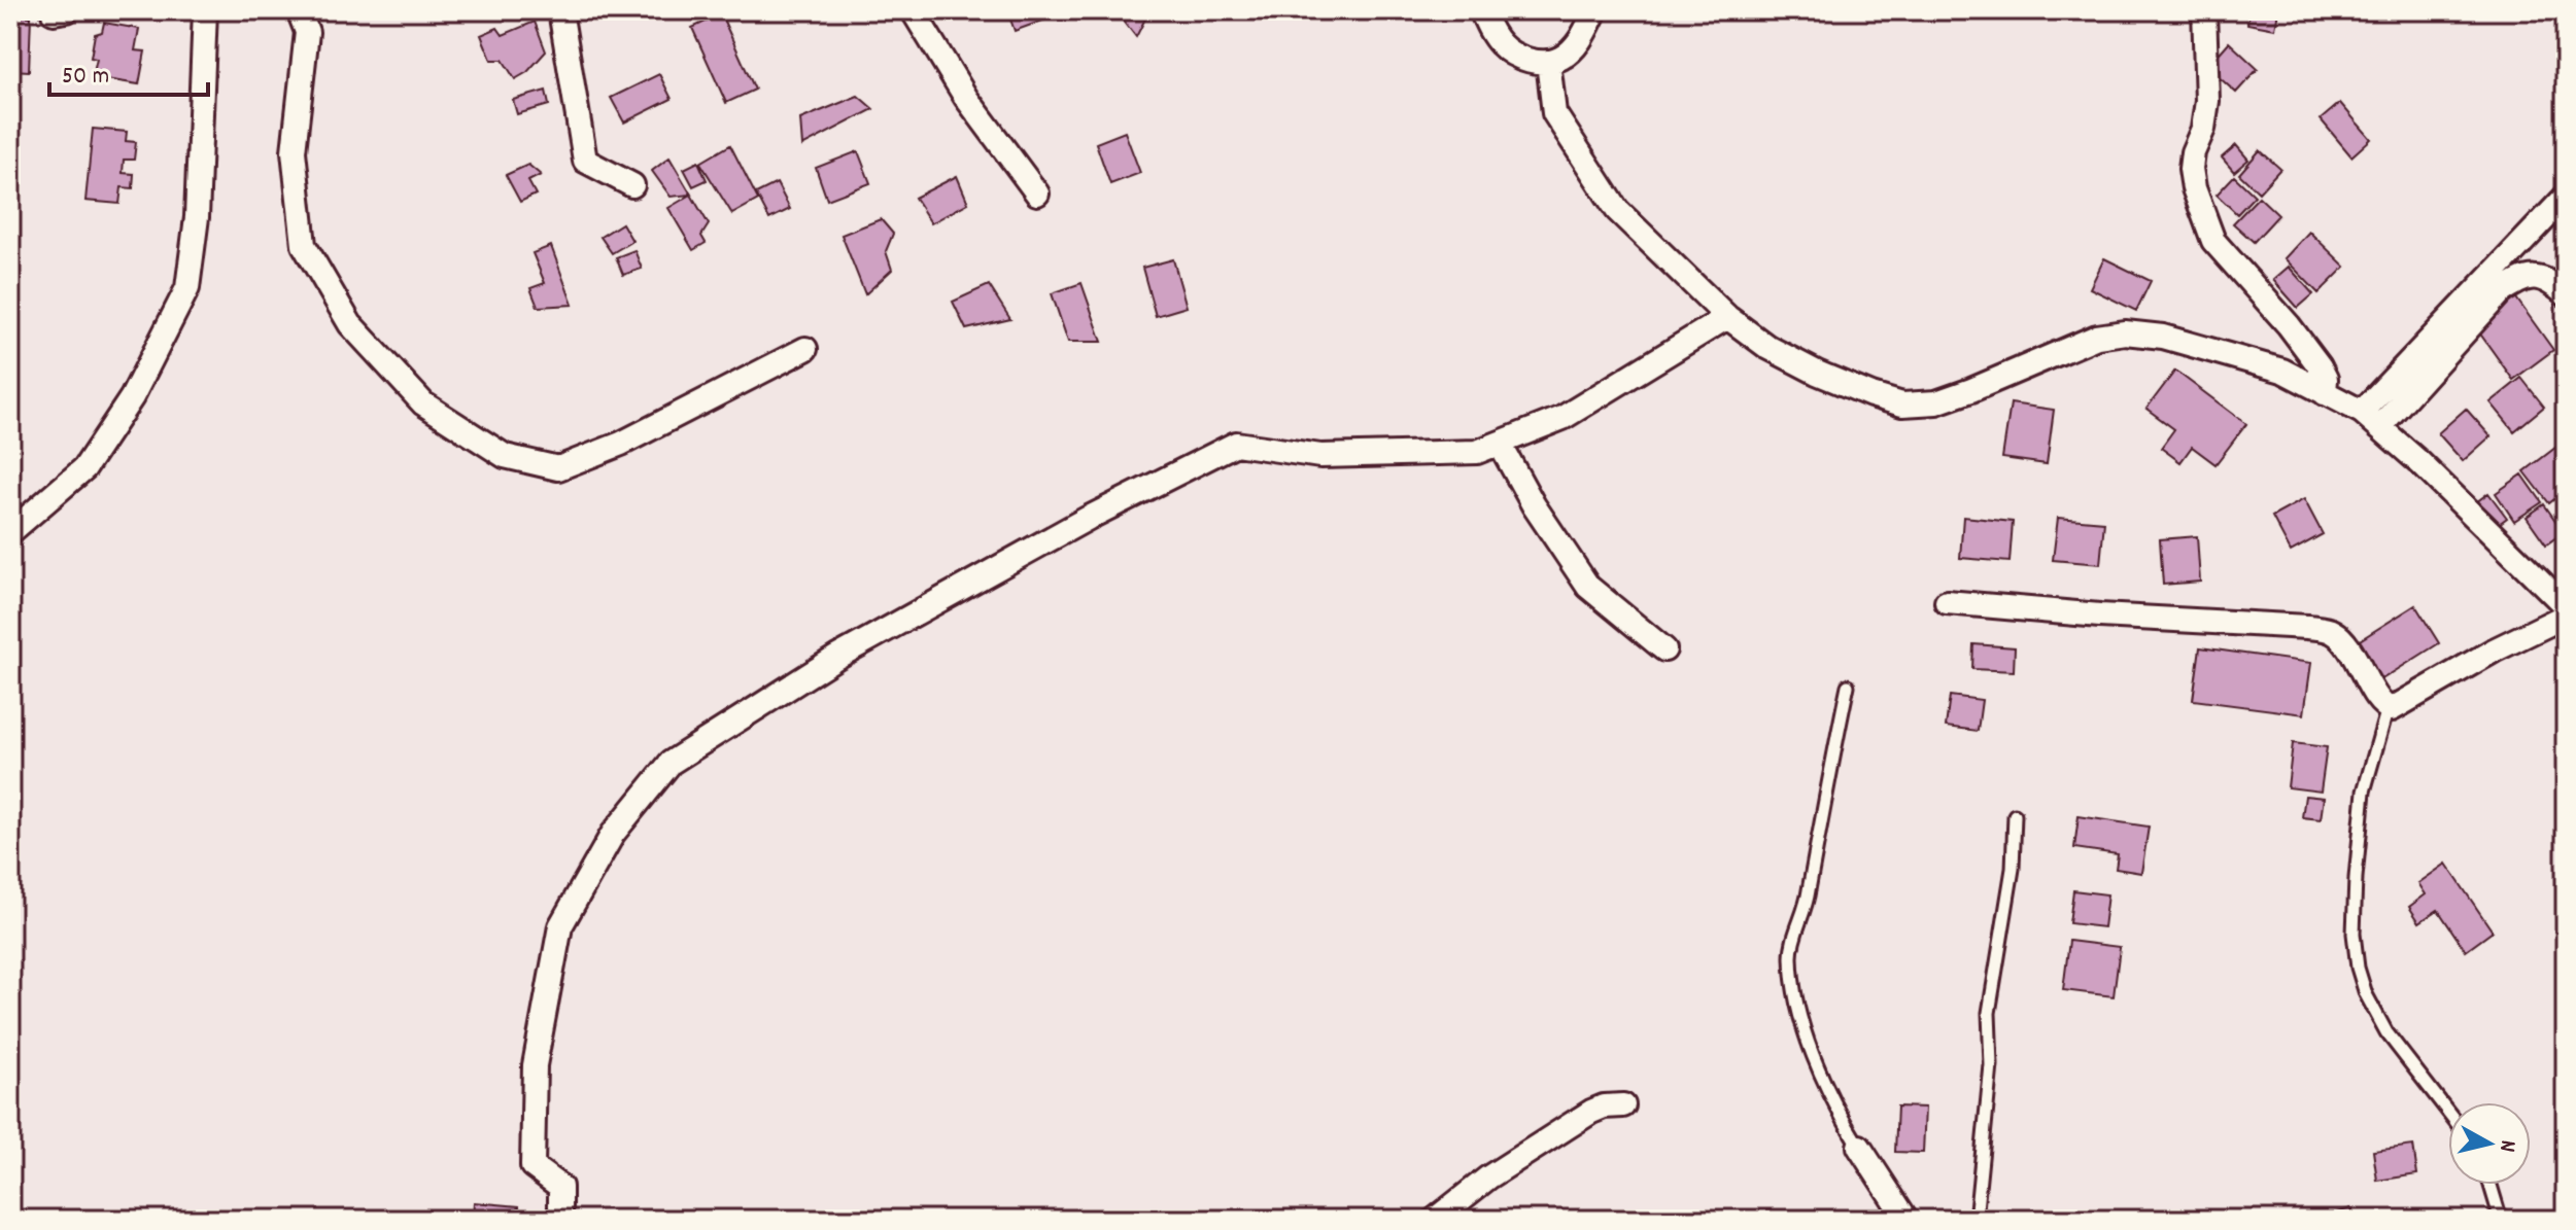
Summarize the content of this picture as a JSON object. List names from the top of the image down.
{
  "scale_bar": "50 m",
  "north": "right"
}
